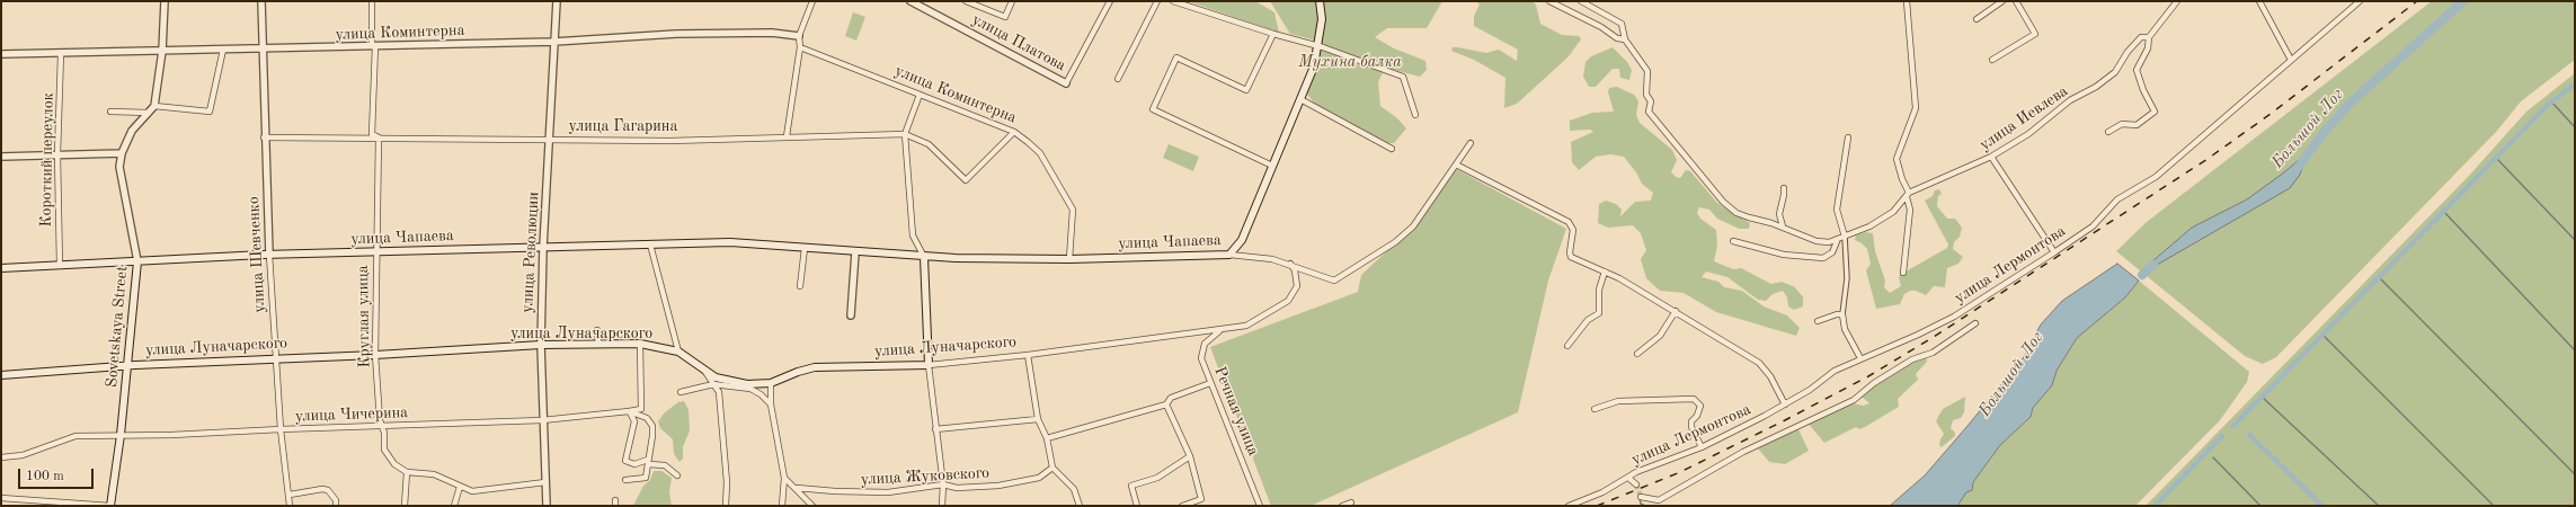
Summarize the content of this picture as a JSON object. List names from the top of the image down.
{
  "streets": {
    "main road": ["улица Чапаева", "Sovetskaya Street", "улица Луначарского"],
    "street": [
      "улица Коминтерна",
      "улица Платова",
      "улица Иевлева",
      "улица Гагарина",
      "Короткий переулок",
      "улица Революции",
      "улица Шевченко",
      "улица Лермонтова",
      "Круглая улица",
      "Речная улица",
      "улица Чичерина",
      "улица Жуковского"
    ]
  },
  "crossings": [
    ["улица Коминтерна", "улица Гагарина"],
    ["улица Коминтерна", "Короткий переулок"],
    ["улица Коминтерна", "улица Чапаева"],
    ["улица Коминтерна", "улица Революции"],
    ["улица Коминтерна", "улица Шевченко"],
    ["улица Коминтерна", "Круглая улица"],
    ["улица Гагарина", "улица Революции"],
    ["улица Гагарина", "улица Шевченко"],
    ["улица Гагарина", "Круглая улица"],
    ["Короткий переулок", "улица Чапаева"],
    ["улица Чапаева", "улица Революции"],
    ["улица Чапаева", "улица Шевченко"],
    ["улица Чапаева", "Круглая улица"],
    ["улица Чапаева", "Sovetskaya Street"],
    ["улица Чапаева", "улица Луначарского"],
    ["улица Революции", "улица Луначарского"],
    ["улица Революции", "улица Чичерина"],
    ["улица Шевченко", "улица Луначарского"],
    ["улица Шевченко", "улица Чичерина"],
    ["Круглая улица", "улица Луначарского"],
    ["Круглая улица", "улица Чичерина"],
    ["Sovetskaya Street", "улица Луначарского"],
    ["Sovetskaya Street", "улица Чичерина"],
    ["улица Луначарского", "Речная улица"]
  ],
  "water": ["Большой Лог"],
  "parks": ["Мухина балка"],
  "scale_bar": "100 m"
}
